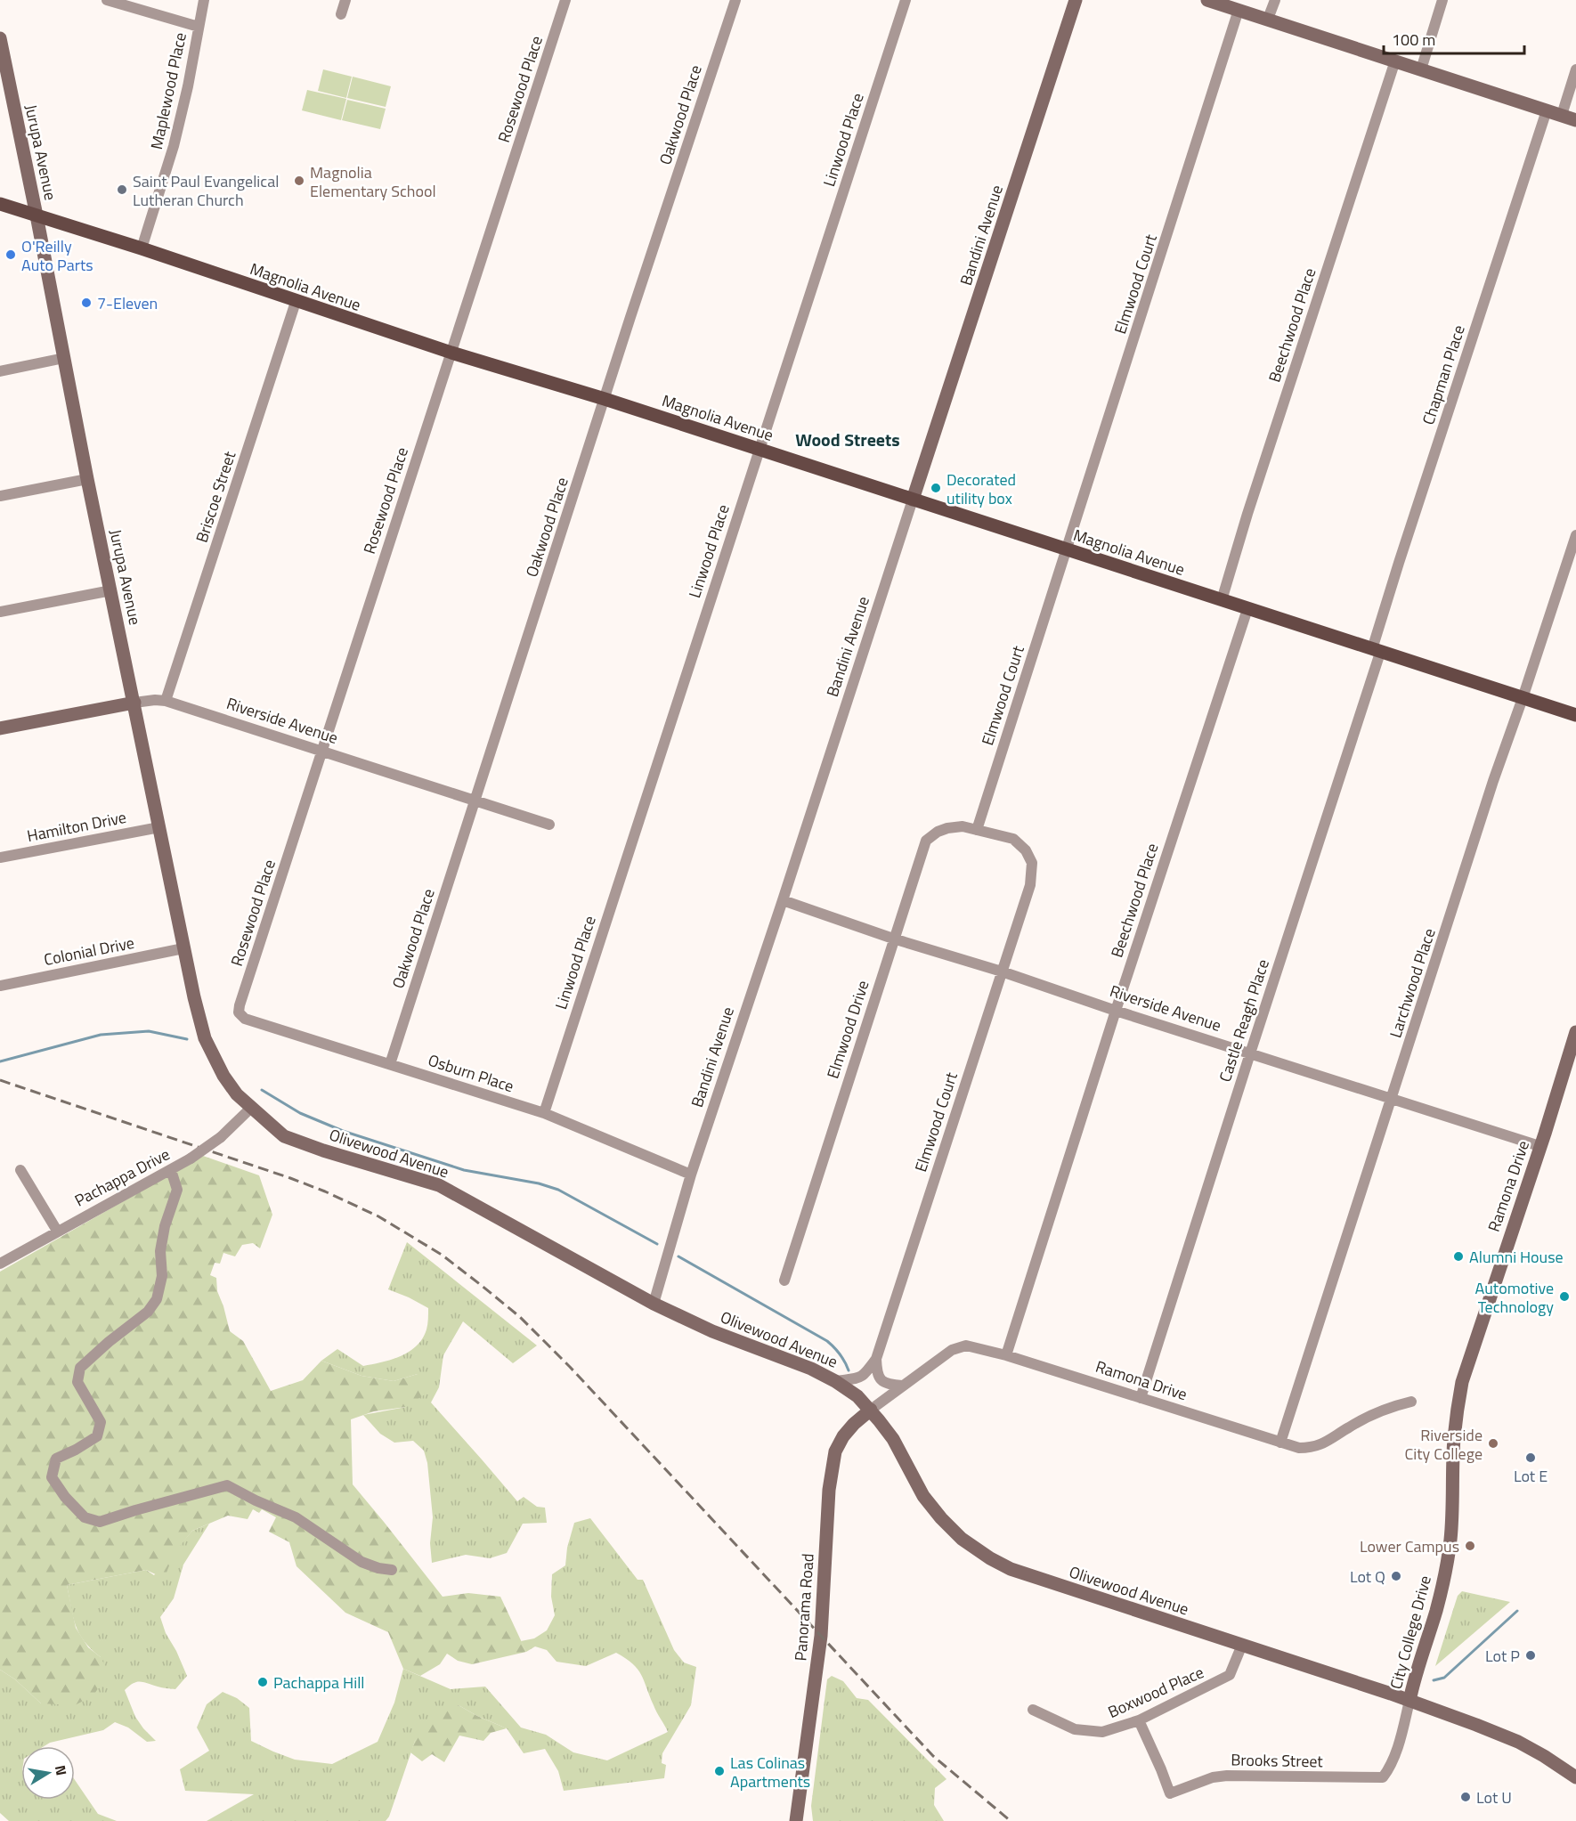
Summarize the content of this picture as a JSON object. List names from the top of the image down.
{
  "streets": {
    "main road": [
      "Jurupa Avenue",
      "Bandini Avenue",
      "Magnolia Avenue",
      "Riverside Avenue",
      "Olivewood Avenue",
      "Ramona Drive",
      "Panorama Road",
      "City College Drive"
    ],
    "street": [
      "Rosewood Place",
      "Maplewood Place",
      "Oakwood Place",
      "Linwood Place",
      "Elmwood Court",
      "Beechwood Place",
      "Chapman Place",
      "Briscoe Street",
      "Hamilton Drive",
      "Colonial Drive",
      "Larchwood Place",
      "Castle Reagh Place",
      "Elmwood Drive",
      "Osburn Place",
      "Pachappa Drive",
      "Boxwood Place",
      "Brooks Street"
    ]
  },
  "crossings": [
    ["Rosewood Place", "Magnolia Avenue"],
    ["Rosewood Place", "Riverside Avenue"],
    ["Rosewood Place", "Osburn Place"],
    ["Maplewood Place", "Magnolia Avenue"],
    ["Oakwood Place", "Magnolia Avenue"],
    ["Oakwood Place", "Riverside Avenue"],
    ["Oakwood Place", "Osburn Place"],
    ["Linwood Place", "Magnolia Avenue"],
    ["Linwood Place", "Osburn Place"],
    ["Jurupa Avenue", "Magnolia Avenue"],
    ["Jurupa Avenue", "Riverside Avenue"],
    ["Jurupa Avenue", "Hamilton Drive"],
    ["Jurupa Avenue", "Colonial Drive"],
    ["Jurupa Avenue", "Olivewood Avenue"],
    ["Jurupa Avenue", "Pachappa Drive"],
    ["Bandini Avenue", "Magnolia Avenue"],
    ["Bandini Avenue", "Riverside Avenue"],
    ["Bandini Avenue", "Osburn Place"],
    ["Bandini Avenue", "Olivewood Avenue"],
    ["Elmwood Court", "Magnolia Avenue"],
    ["Elmwood Court", "Riverside Avenue"],
    ["Elmwood Court", "Elmwood Drive"],
    ["Magnolia Avenue", "Beechwood Place"],
    ["Magnolia Avenue", "Chapman Place"],
    ["Magnolia Avenue", "Briscoe Street"],
    ["Magnolia Avenue", "Larchwood Place"],
    ["Magnolia Avenue", "Castle Reagh Place"],
    ["Beechwood Place", "Riverside Avenue"],
    ["Beechwood Place", "Ramona Drive"],
    ["Chapman Place", "Castle Reagh Place"],
    ["Briscoe Street", "Riverside Avenue"],
    ["Riverside Avenue", "Larchwood Place"],
    ["Riverside Avenue", "Castle Reagh Place"],
    ["Riverside Avenue", "Elmwood Drive"],
    ["Riverside Avenue", "Ramona Drive"],
    ["Larchwood Place", "Ramona Drive"],
    ["Castle Reagh Place", "Ramona Drive"],
    ["Olivewood Avenue", "Pachappa Drive"],
    ["Olivewood Avenue", "Ramona Drive"],
    ["Olivewood Avenue", "Panorama Road"],
    ["Olivewood Avenue", "City College Drive"],
    ["Olivewood Avenue", "Boxwood Place"],
    ["Olivewood Avenue", "Brooks Street"],
    ["Ramona Drive", "Panorama Road"],
    ["Ramona Drive", "City College Drive"],
    ["City College Drive", "Brooks Street"],
    ["Boxwood Place", "Brooks Street"]
  ],
  "districts": ["Wood Streets"],
  "places": [
    "Magnolia Elementary School",
    "Saint Paul Evangelical Lutheran Church",
    "O'Reilly Auto Parts",
    "7-Eleven",
    "Decorated utility box",
    "Alumni House",
    "Automotive Technology",
    "Riverside City College",
    "Lot E",
    "Lower Campus",
    "Lot Q",
    "Lot P",
    "Pachappa Hill",
    "Las Colinas Apartments",
    "Lot U"
  ],
  "scale_bar": "100 m",
  "north": "right"
}
